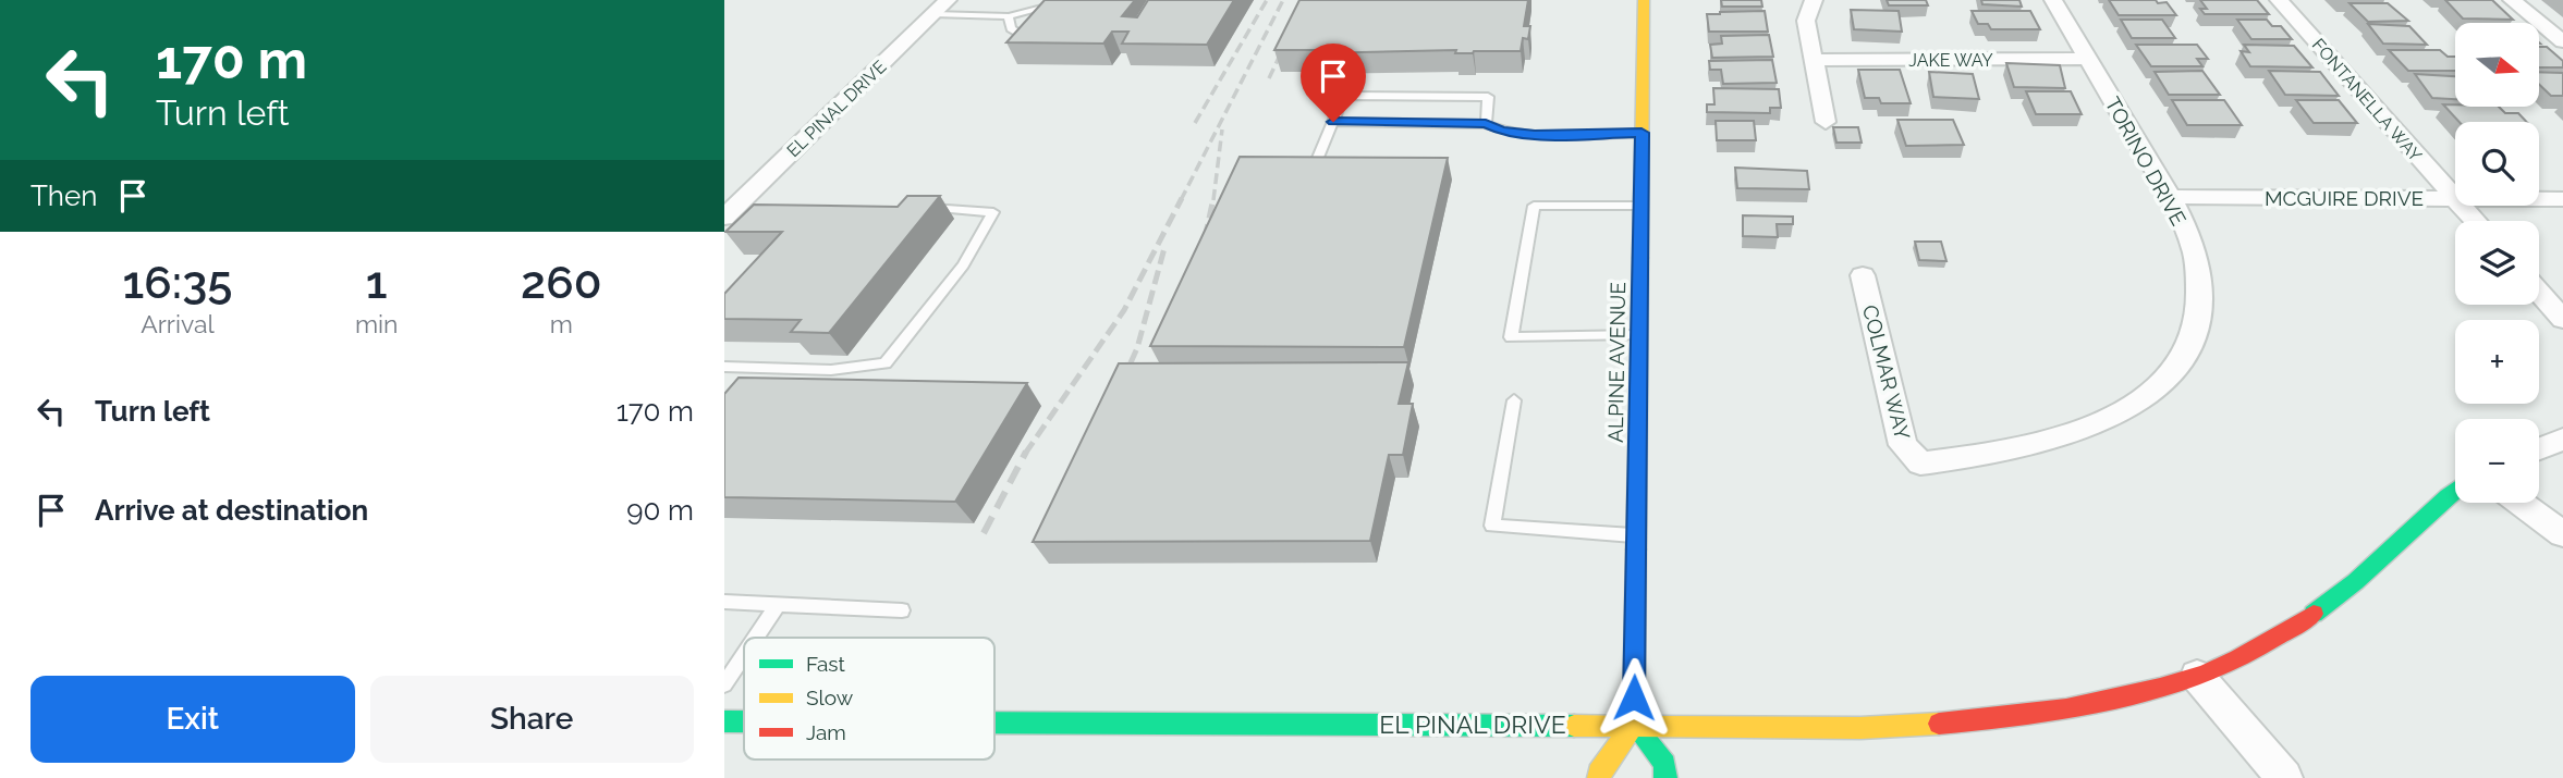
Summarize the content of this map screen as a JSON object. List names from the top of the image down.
{
  "streets": {
    "street": [
      "JAKE WAY",
      "FONTANELLA WAY",
      "EL PINAL DRIVE",
      "TORINO DRIVE",
      "MCGUIRE DRIVE",
      "ALPINE AVENUE",
      "COLMAR WAY"
    ]
  },
  "crossings": [
    ["JAKE WAY", "TORINO DRIVE"],
    ["FONTANELLA WAY", "MCGUIRE DRIVE"],
    ["EL PINAL DRIVE", "ALPINE AVENUE"],
    ["TORINO DRIVE", "MCGUIRE DRIVE"],
    ["TORINO DRIVE", "COLMAR WAY"]
  ],
  "legend": ["Fast", "Slow", "Jam"],
  "north": "right",
  "page": {
    "turn": ["170 m", "Turn left"],
    "map_buttons": ["+", "−"],
    "then": "Then",
    "eta": [
      "16:35",
      "Arrival",
      "1",
      "min",
      "260",
      "m"
    ],
    "list": [
      {
        "name": "Turn left",
        "value": "170 m"
      },
      {
        "name": "Arrive at destination",
        "value": "90 m"
      }
    ],
    "buttons": ["Exit", "Share"]
  }
}
